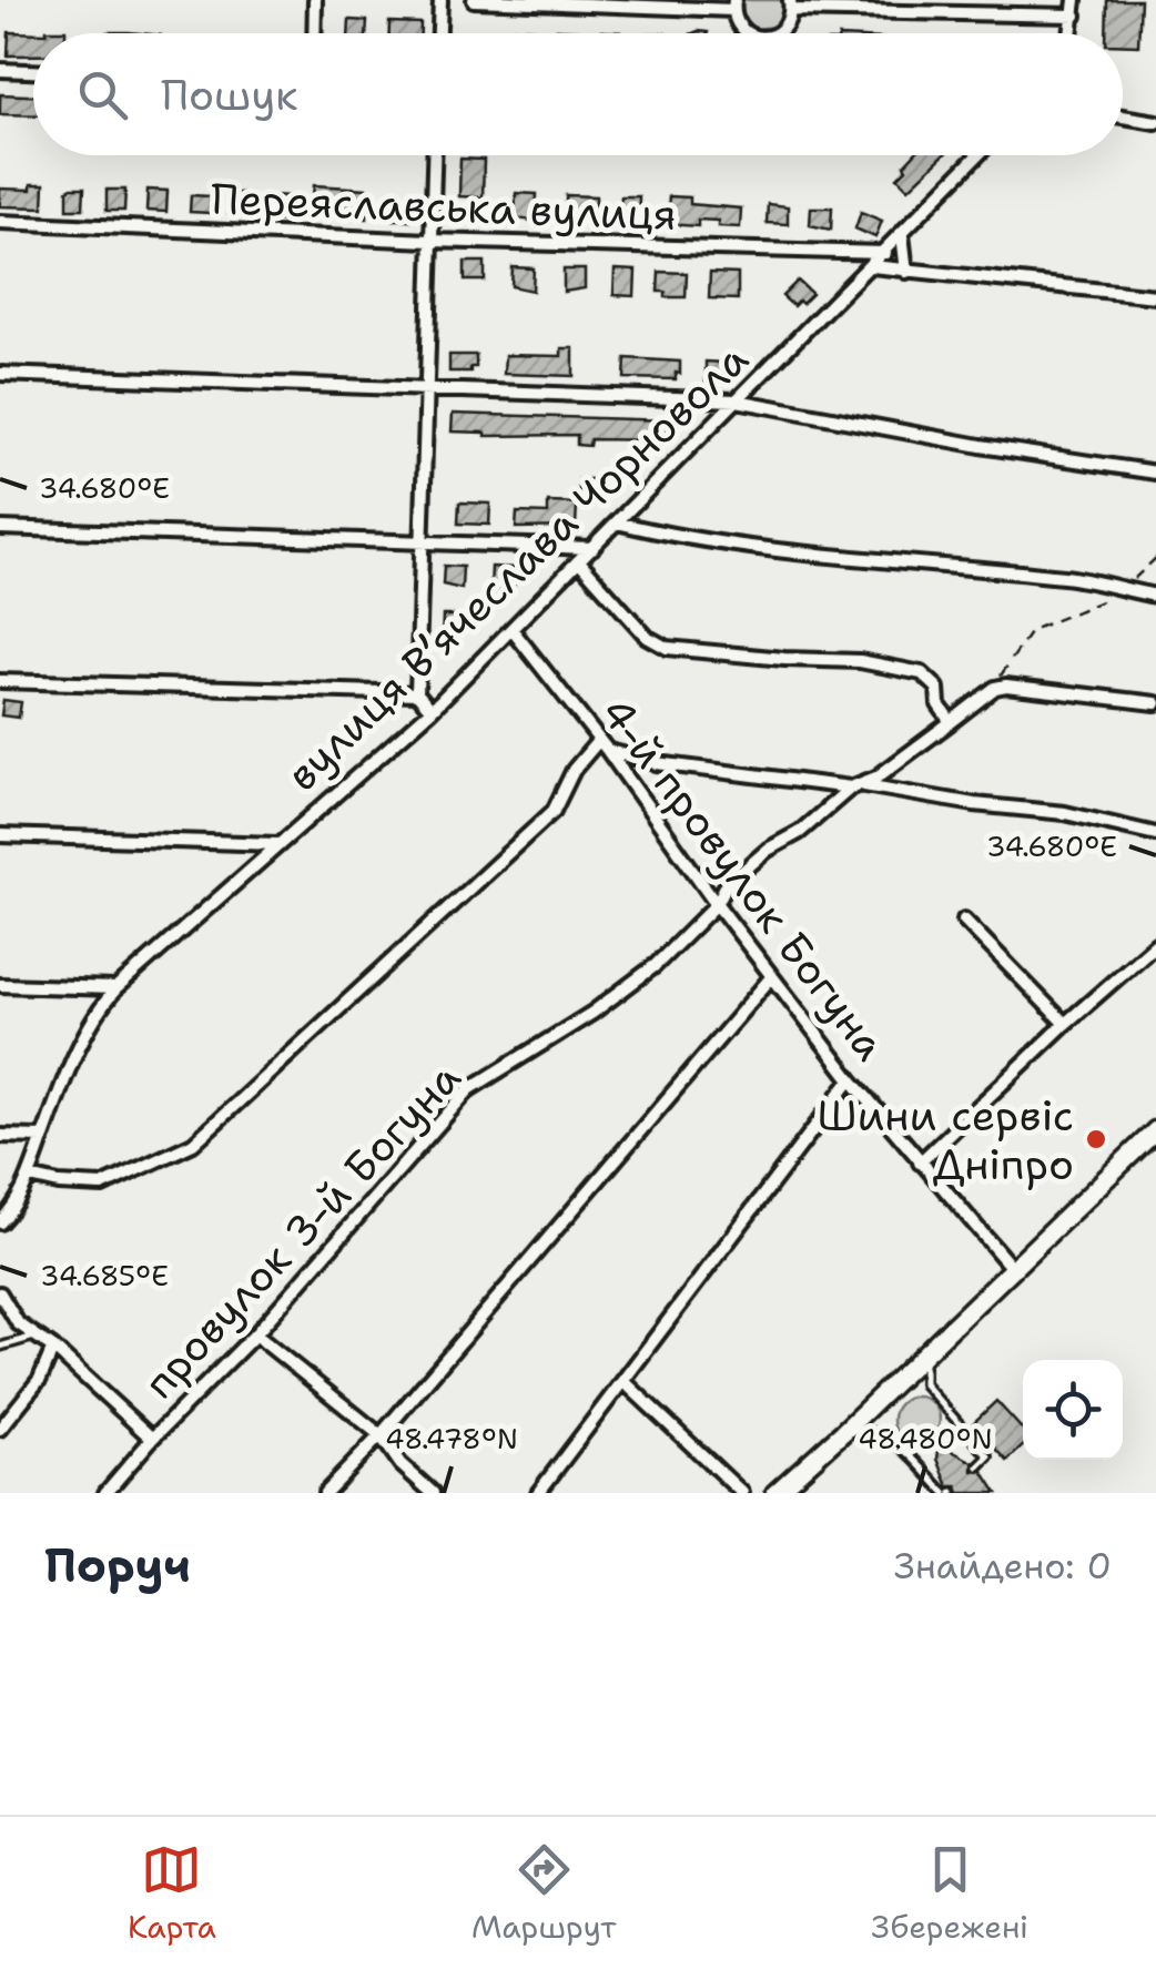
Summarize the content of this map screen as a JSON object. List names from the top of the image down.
{
  "streets": {
    "street": [
      "Переяславська вулиця",
      "вулиця Вʼячеслава Чорновола",
      "4-й провулок Богуна",
      "провулок 3-й Богуна"
    ]
  },
  "crossings": [
    ["Переяславська вулиця", "вулиця Вʼячеслава Чорновола"],
    ["вулиця Вʼячеслава Чорновола", "4-й провулок Богуна"],
    ["4-й провулок Богуна", "провулок 3-й Богуна"]
  ],
  "places": ["Шини сервіс Дніпро"],
  "page": {
    "search": "Пошук",
    "heading": ["Поруч", "Знайдено: 0"],
    "nav": ["Карта", "Маршрут", "Збережені"]
  },
  "coordinates": [
    "34.680°E",
    "34.685°E",
    "48.478°N",
    "48.480°N"
  ]
}
